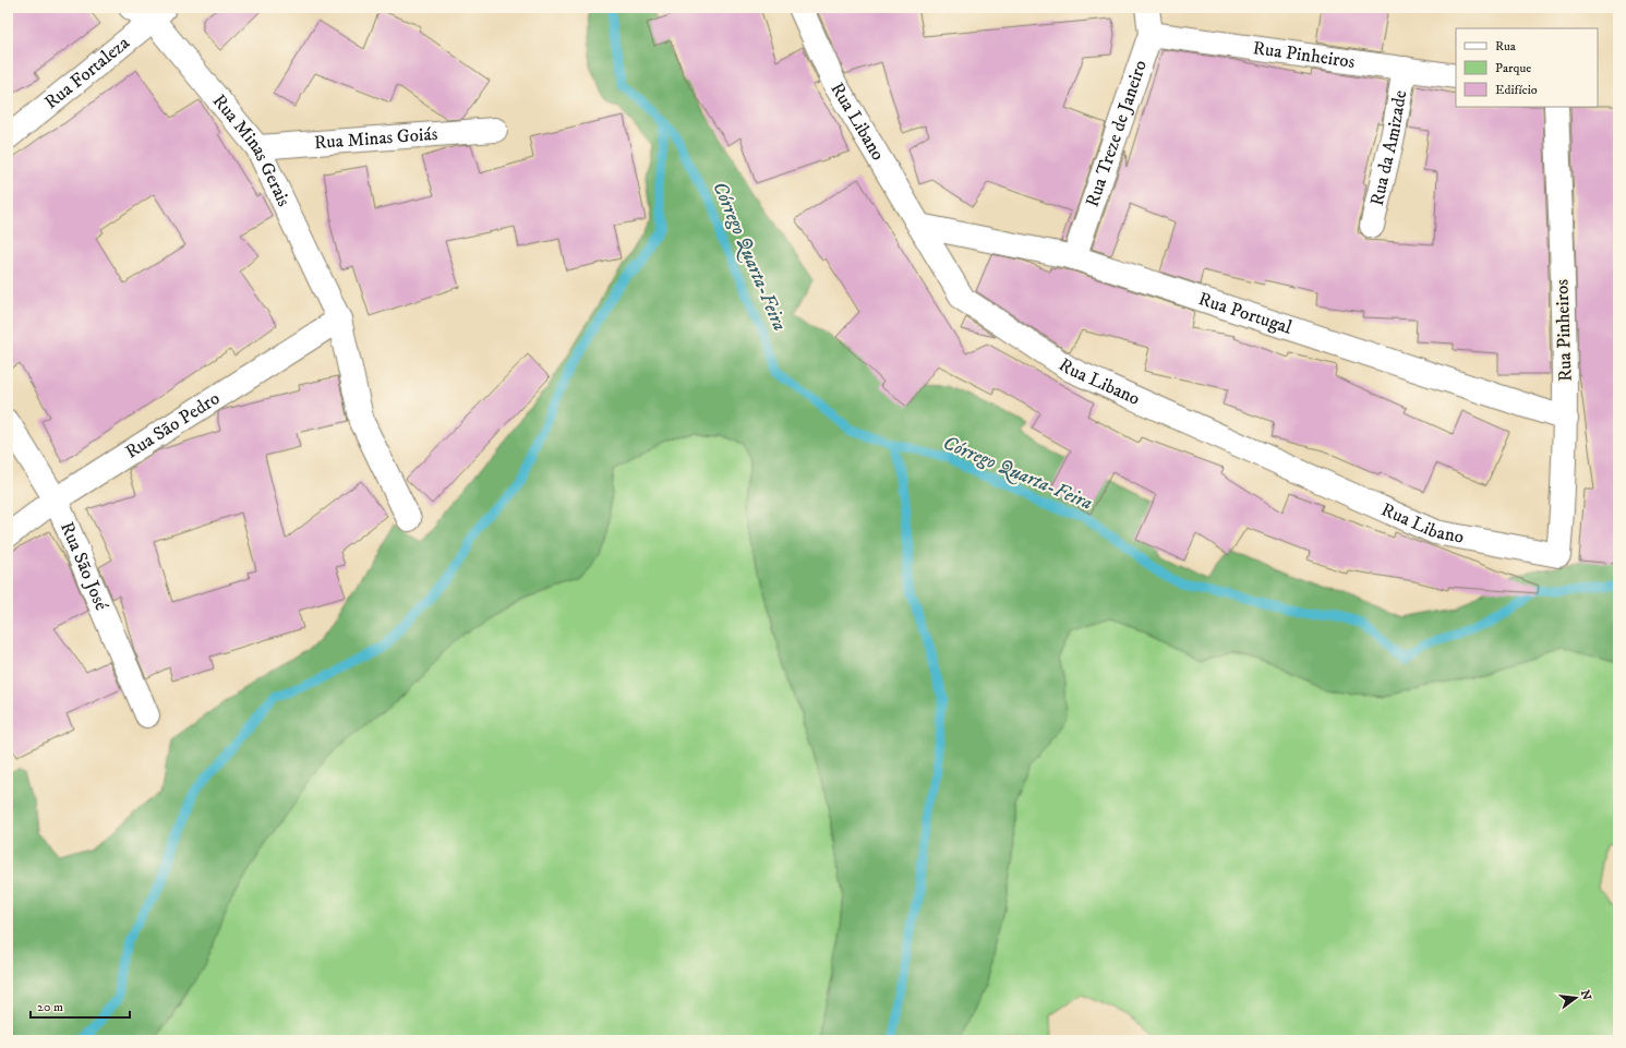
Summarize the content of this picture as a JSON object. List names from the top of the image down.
{
  "streets": {
    "street": [
      "Rua Pinheiros",
      "Rua Fortaleza",
      "Rua Libano",
      "Rua Treze de Janeiro",
      "Rua Minas Goiás",
      "Rua da Amizade",
      "Rua Minas Gerais",
      "Rua Portugal",
      "Rua São Pedro",
      "Rua São José"
    ]
  },
  "crossings": [
    ["Rua Pinheiros", "Rua Libano"],
    ["Rua Pinheiros", "Rua Treze de Janeiro"],
    ["Rua Pinheiros", "Rua da Amizade"],
    ["Rua Pinheiros", "Rua Portugal"],
    ["Rua Fortaleza", "Rua Minas Gerais"],
    ["Rua Libano", "Rua Portugal"],
    ["Rua Treze de Janeiro", "Rua Portugal"],
    ["Rua Minas Goiás", "Rua Minas Gerais"],
    ["Rua Minas Gerais", "Rua São Pedro"],
    ["Rua São Pedro", "Rua São José"]
  ],
  "water": ["Córrego Quarta-Feira"],
  "legend": ["Rua", "Parque", "Edifício"],
  "scale_bar": "20 m",
  "north": "right"
}
